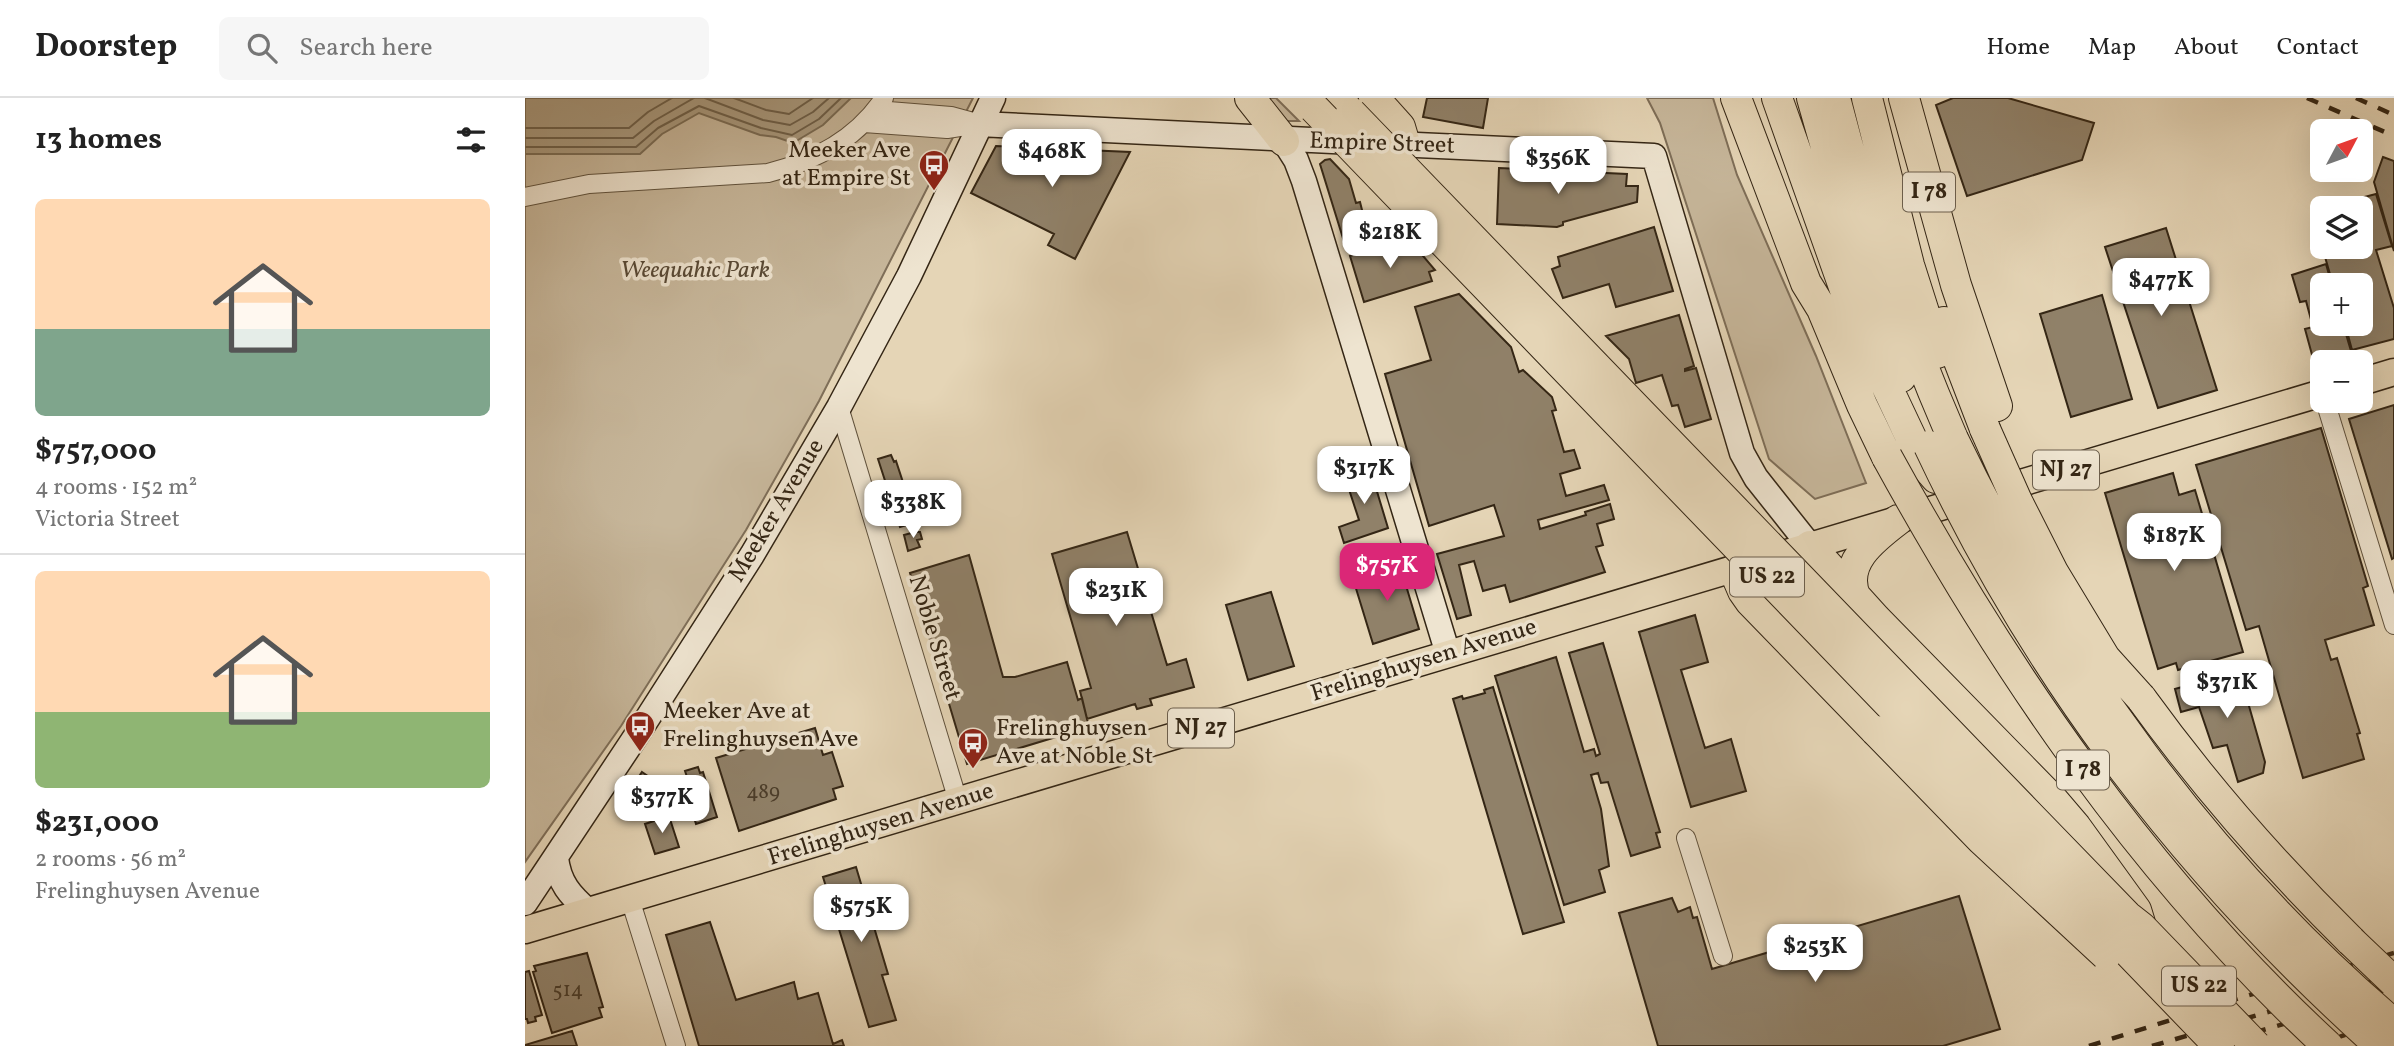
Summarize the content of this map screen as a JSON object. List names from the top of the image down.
{
  "streets": {
    "highway": ["I 78", "US 22"],
    "main road": ["NJ 27", "Frelinghuysen Avenue"],
    "street": ["Empire Street", "Meeker Avenue", "Noble Street"]
  },
  "crossings": [
    ["Empire Street", "Meeker Avenue"],
    ["Empire Street", "Frelinghuysen Avenue"],
    ["Meeker Avenue", "Noble Street"],
    ["Noble Street", "Frelinghuysen Avenue"]
  ],
  "parks": ["Weequahic Park"],
  "places": {
    "bus stop": ["Meeker Ave at Empire St", "Meeker Ave at Frelinghuysen Ave", "Frelinghuysen Ave at Noble St"]
  },
  "house_numbers": ["489", "514"],
  "north": "top right",
  "page": {
    "header": "Doorstep",
    "search": "Search here",
    "nav": [
      "Home",
      "Map",
      "About",
      "Contact"
    ],
    "heading": "13 homes",
    "map_buttons": ["+", "−"],
    "price": [
      "$468K",
      "$356K",
      "$218K",
      "$477K",
      "$317K",
      "$338K",
      "$187K",
      "$757K",
      "$231K",
      "$371K",
      "$377K",
      "$575K",
      "$253K"
    ],
    "list": [
      {
        "name": "$757,000",
        "note": "4 rooms · 152 m² · Victoria Street"
      },
      {
        "name": "$231,000",
        "note": "2 rooms · 56 m² · Frelinghuysen Avenue"
      }
    ]
  }
}
